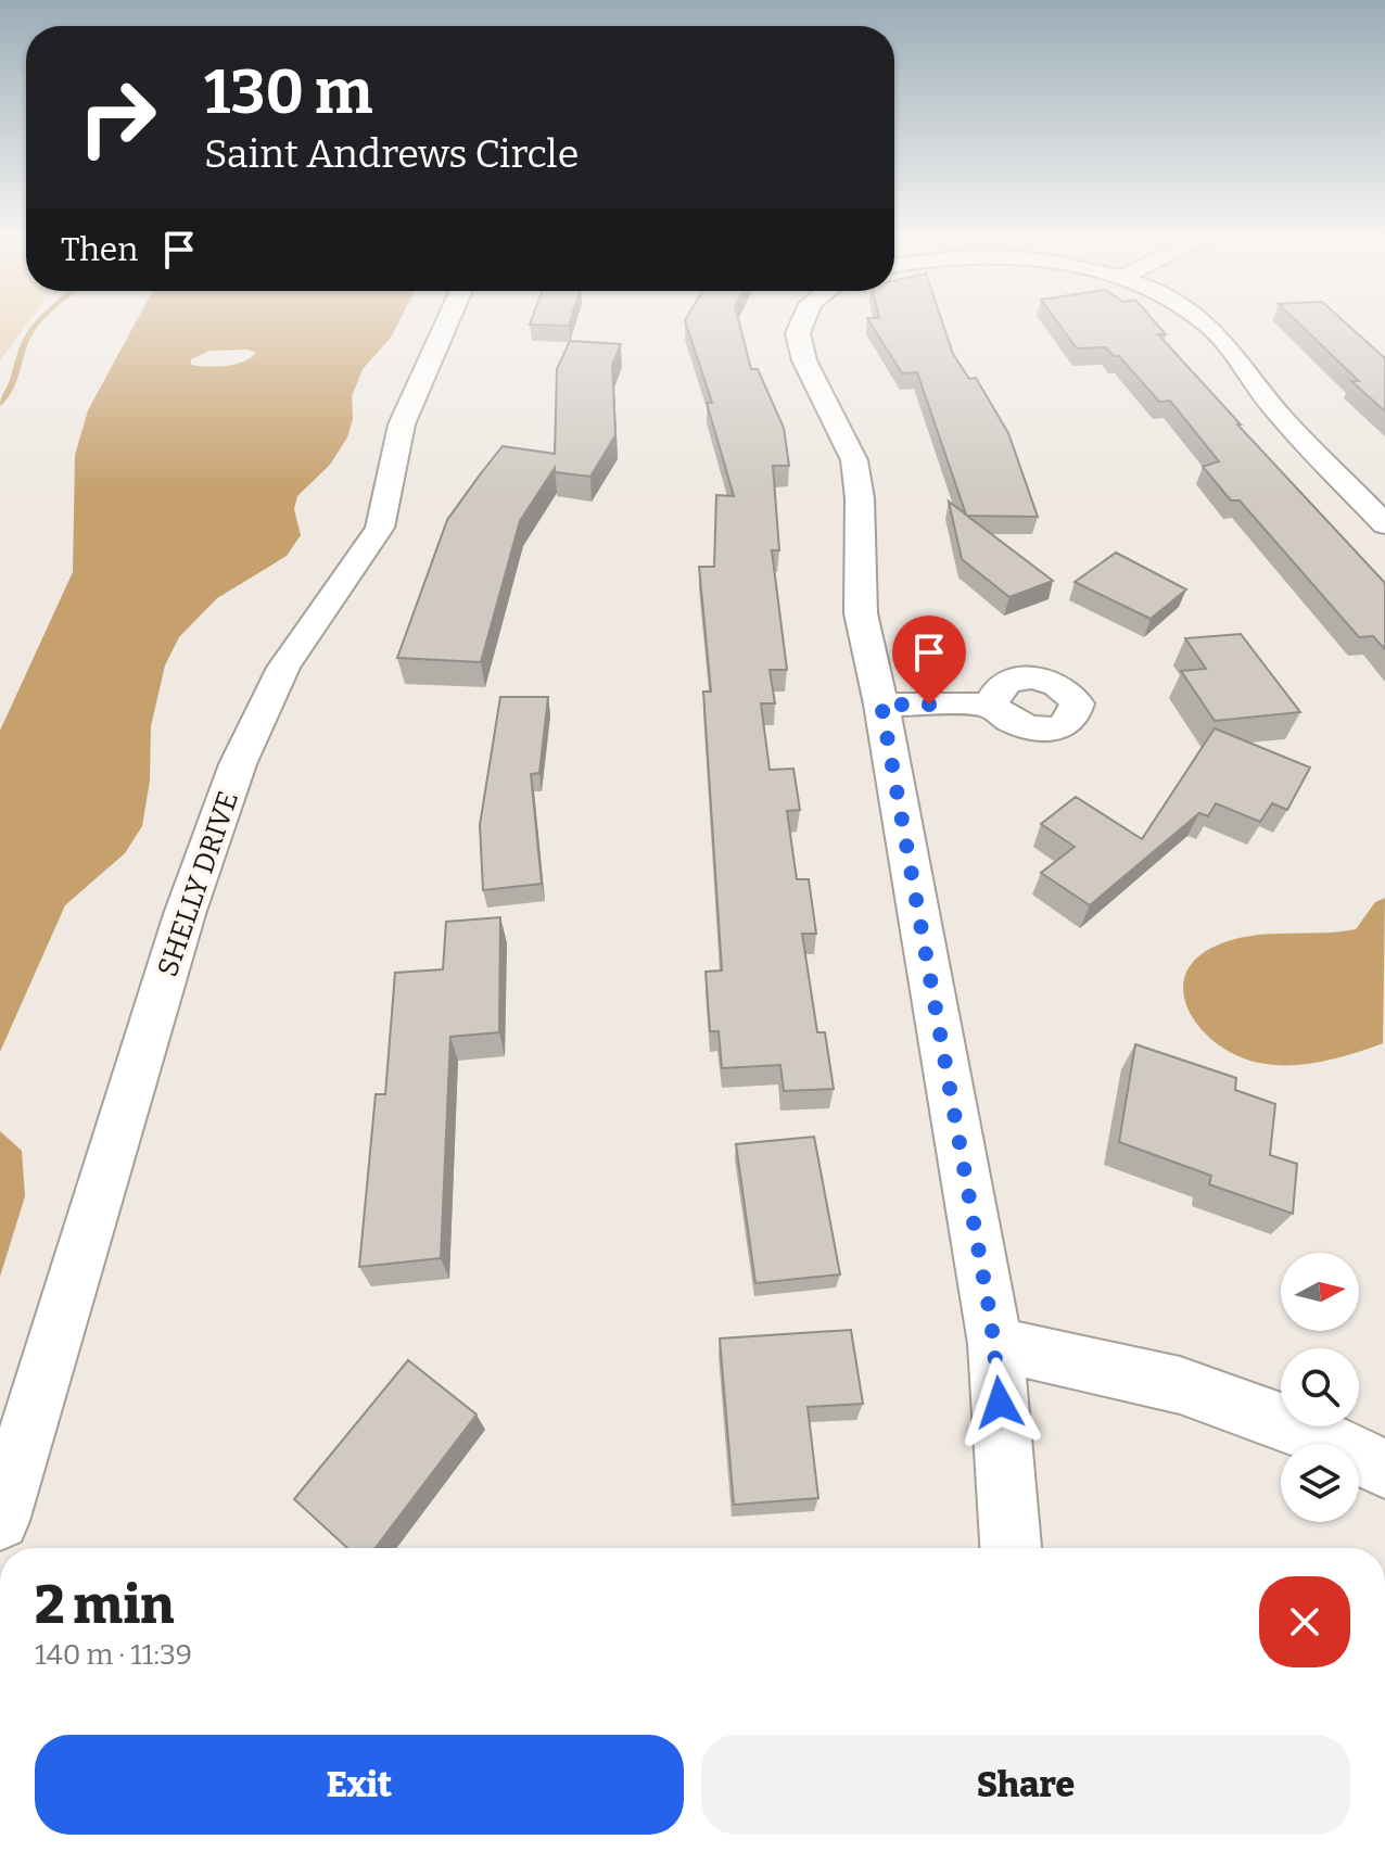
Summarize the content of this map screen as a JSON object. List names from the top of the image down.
{
  "streets": {
    "street": ["SHELLY DRIVE"]
  },
  "north": "right",
  "page": {
    "turn": ["130 m", "Saint Andrews Circle"],
    "then": "Then",
    "heading": ["2 min", "140 m · 11:39"],
    "buttons": ["Exit", "Share"]
  }
}
